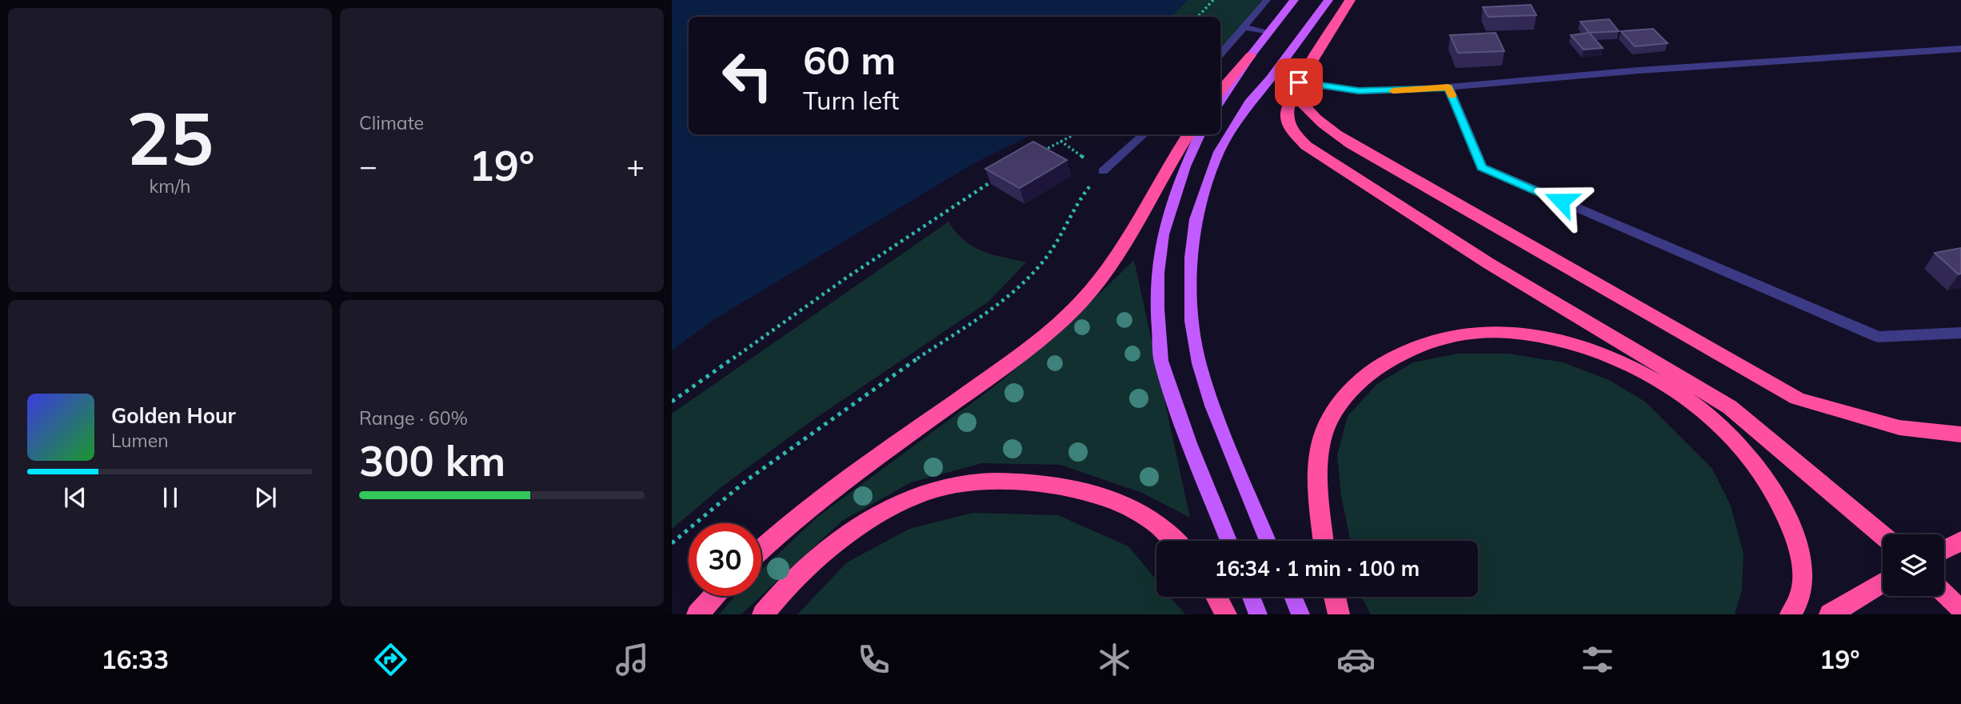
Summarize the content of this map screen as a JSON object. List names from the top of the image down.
{
  "page": {
    "tile": [
      ["25", "km/h"],
      "Climate",
      ["Range · 60%", "300 km"]
    ],
    "turn": ["60 m", "Turn left"],
    "heat": ["−", "19°", "+"],
    "song": ["Golden Hour", "Lumen"],
    "limit": "30",
    "trip": "16:34 · 1 min · 100 m",
    "tabs": ["16:33", "19°"]
  }
}
